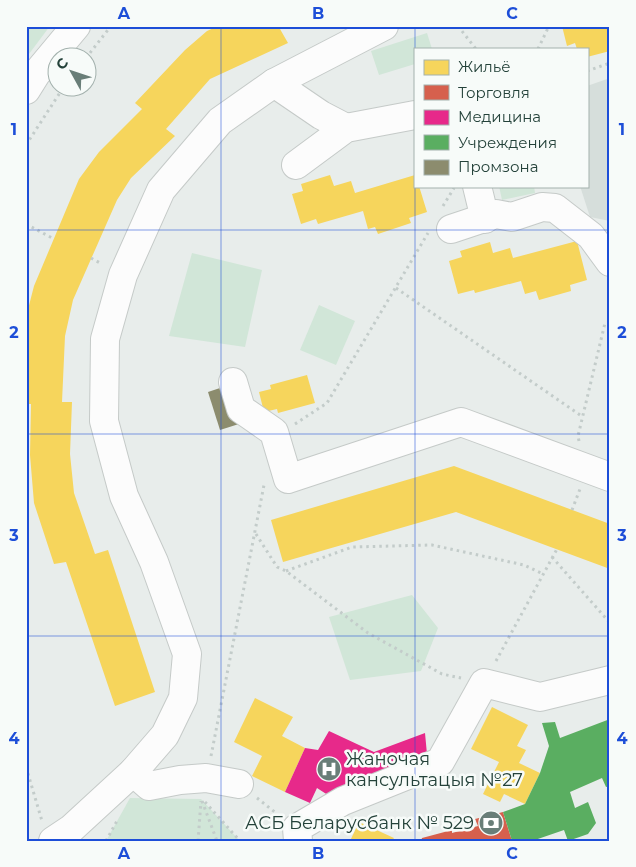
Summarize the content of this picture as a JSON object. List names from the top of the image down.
{
  "places": {
    "hospital": ["Жаночая кансультацыя №27"],
    "bank": ["АСБ Беларусбанк № 529"]
  },
  "legend": [
    "Жильё",
    "Торговля",
    "Медицина",
    "Учреждения",
    "Промзона"
  ],
  "north": "top left",
  "grid": {
    "columns": ["A", "B", "C"],
    "rows": [
      "1",
      "2",
      "3",
      "4"
    ]
  }
}
